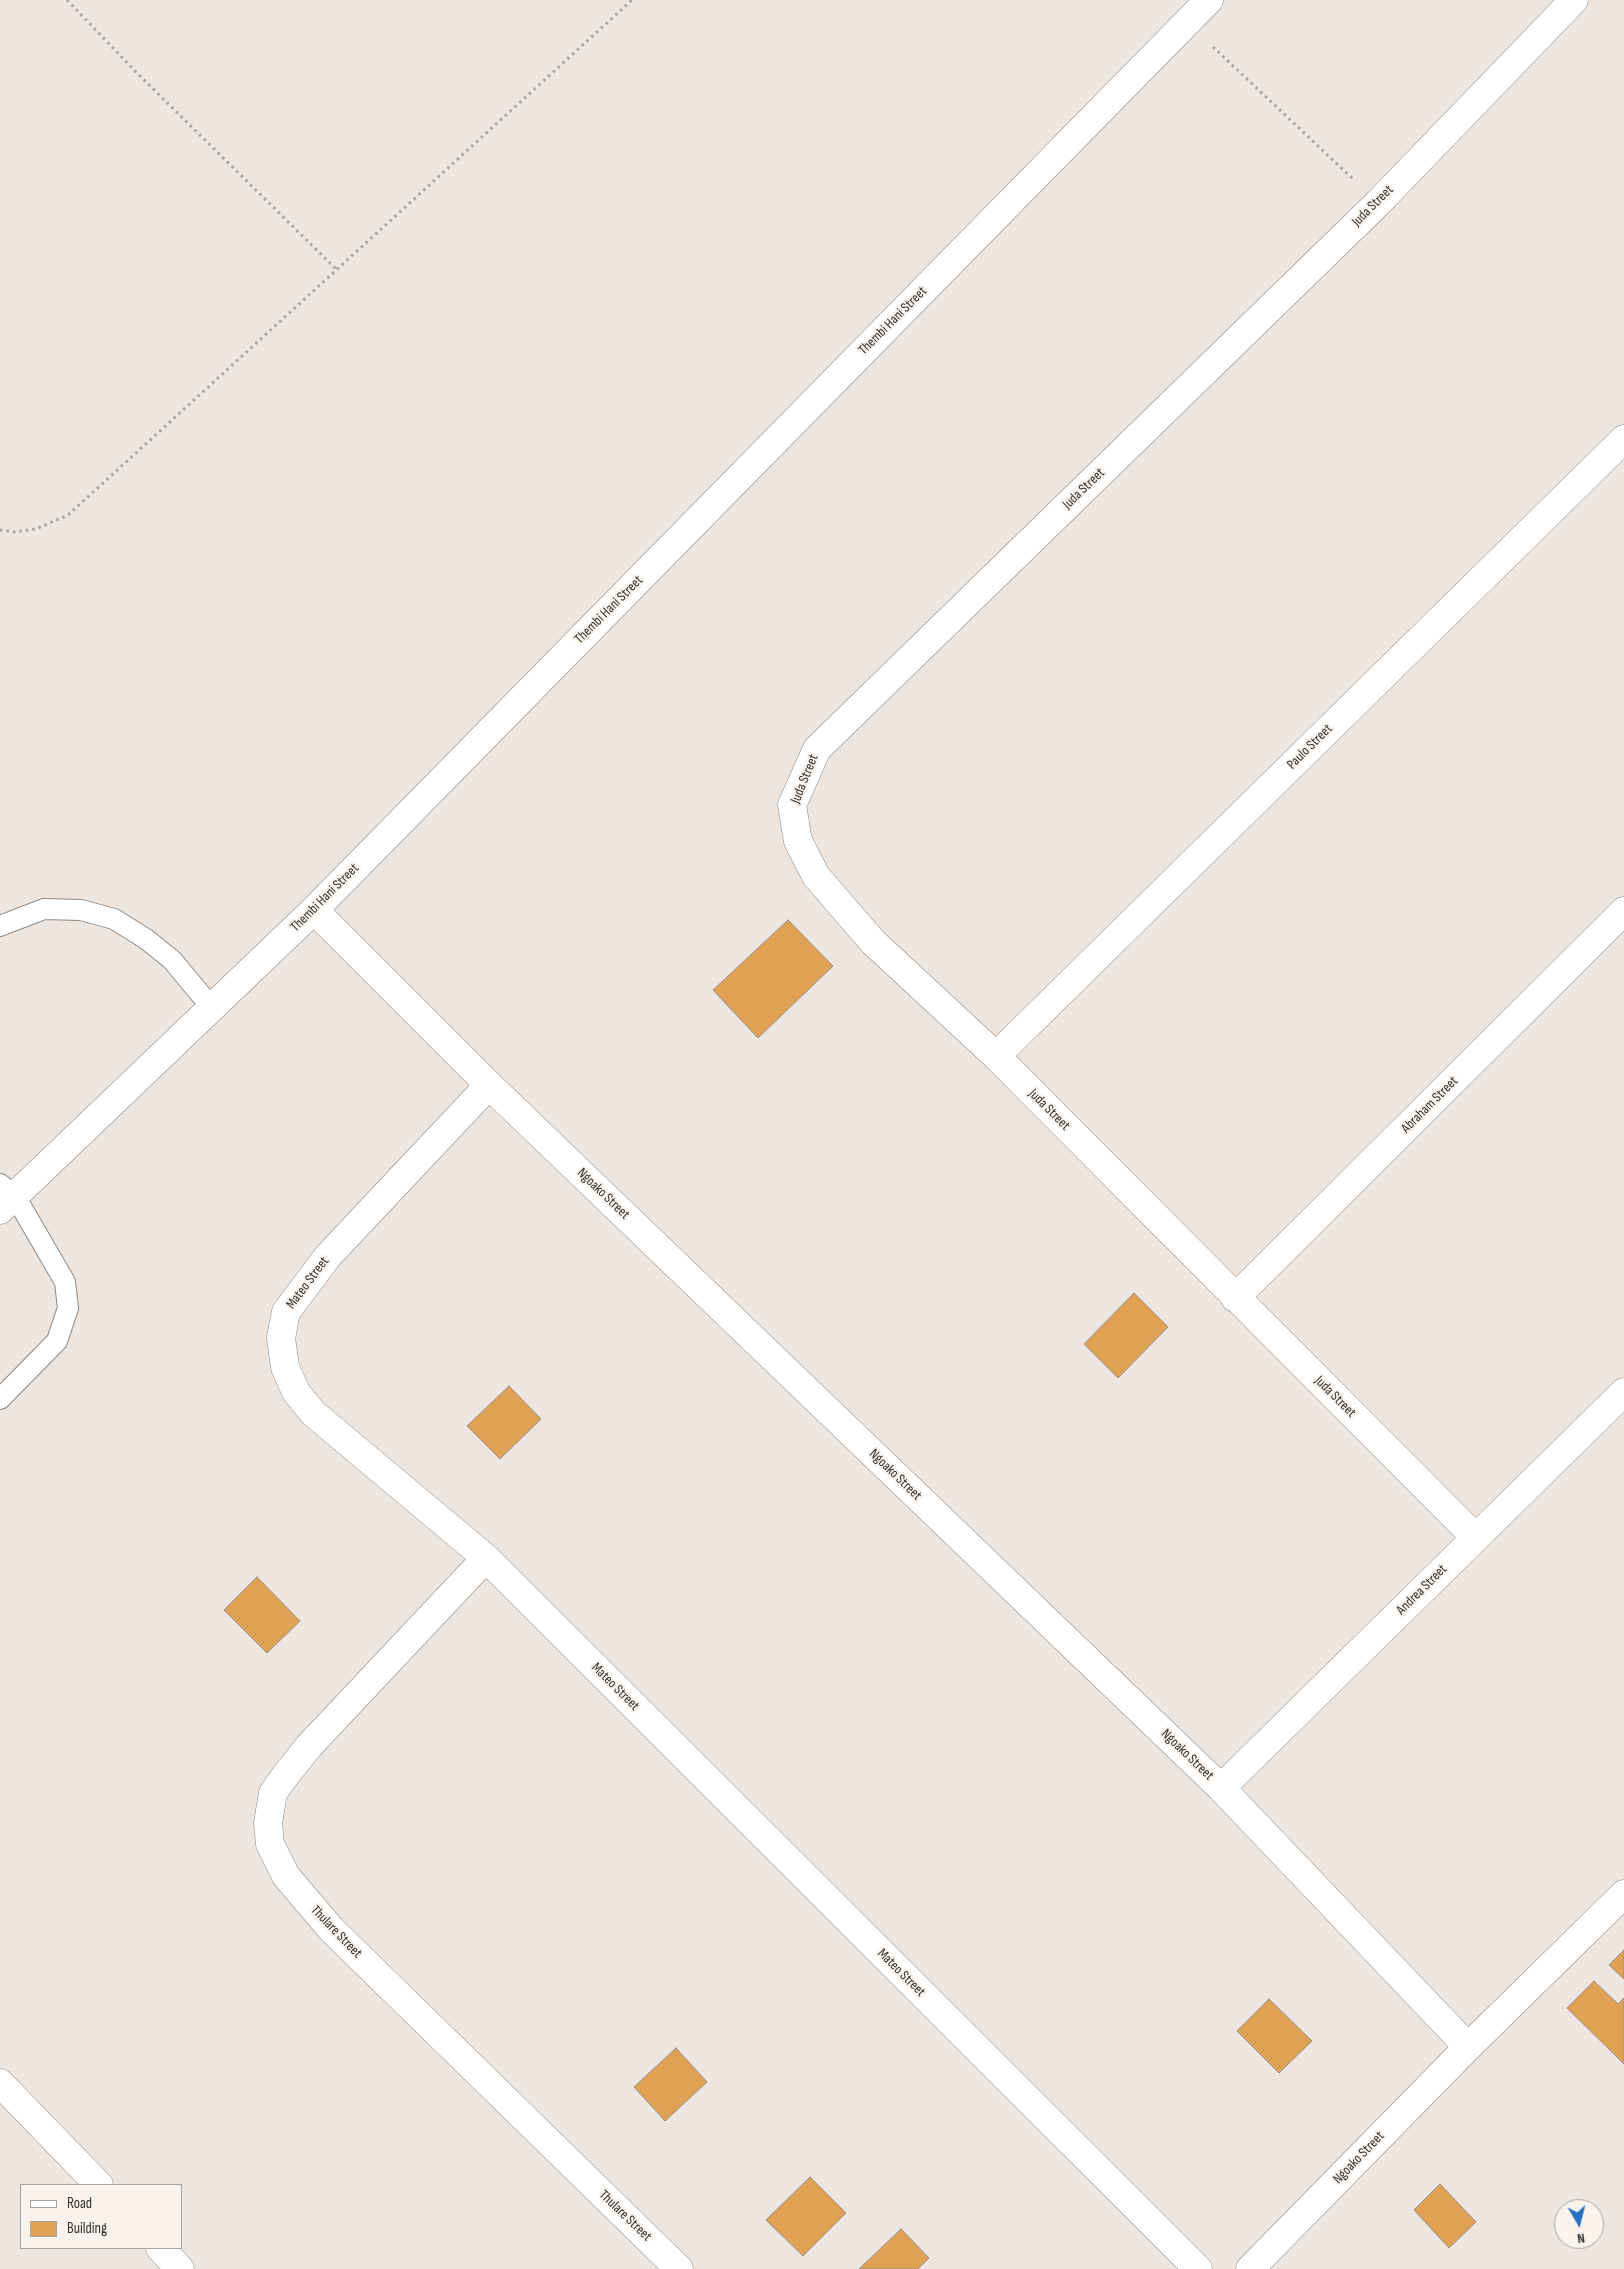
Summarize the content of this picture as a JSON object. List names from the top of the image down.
{
  "streets": {
    "street": [
      "Juda Street",
      "Thembi Hani Street",
      "Paulo Street",
      "Abraham Street",
      "Ngoako Street",
      "Mateo Street",
      "Andrea Street",
      "Thulare Street"
    ]
  },
  "crossings": [
    ["Juda Street", "Paulo Street"],
    ["Juda Street", "Abraham Street"],
    ["Juda Street", "Andrea Street"],
    ["Thembi Hani Street", "Ngoako Street"],
    ["Ngoako Street", "Mateo Street"],
    ["Ngoako Street", "Andrea Street"],
    ["Mateo Street", "Thulare Street"]
  ],
  "legend": ["Road", "Building"],
  "north": "bottom"
}
